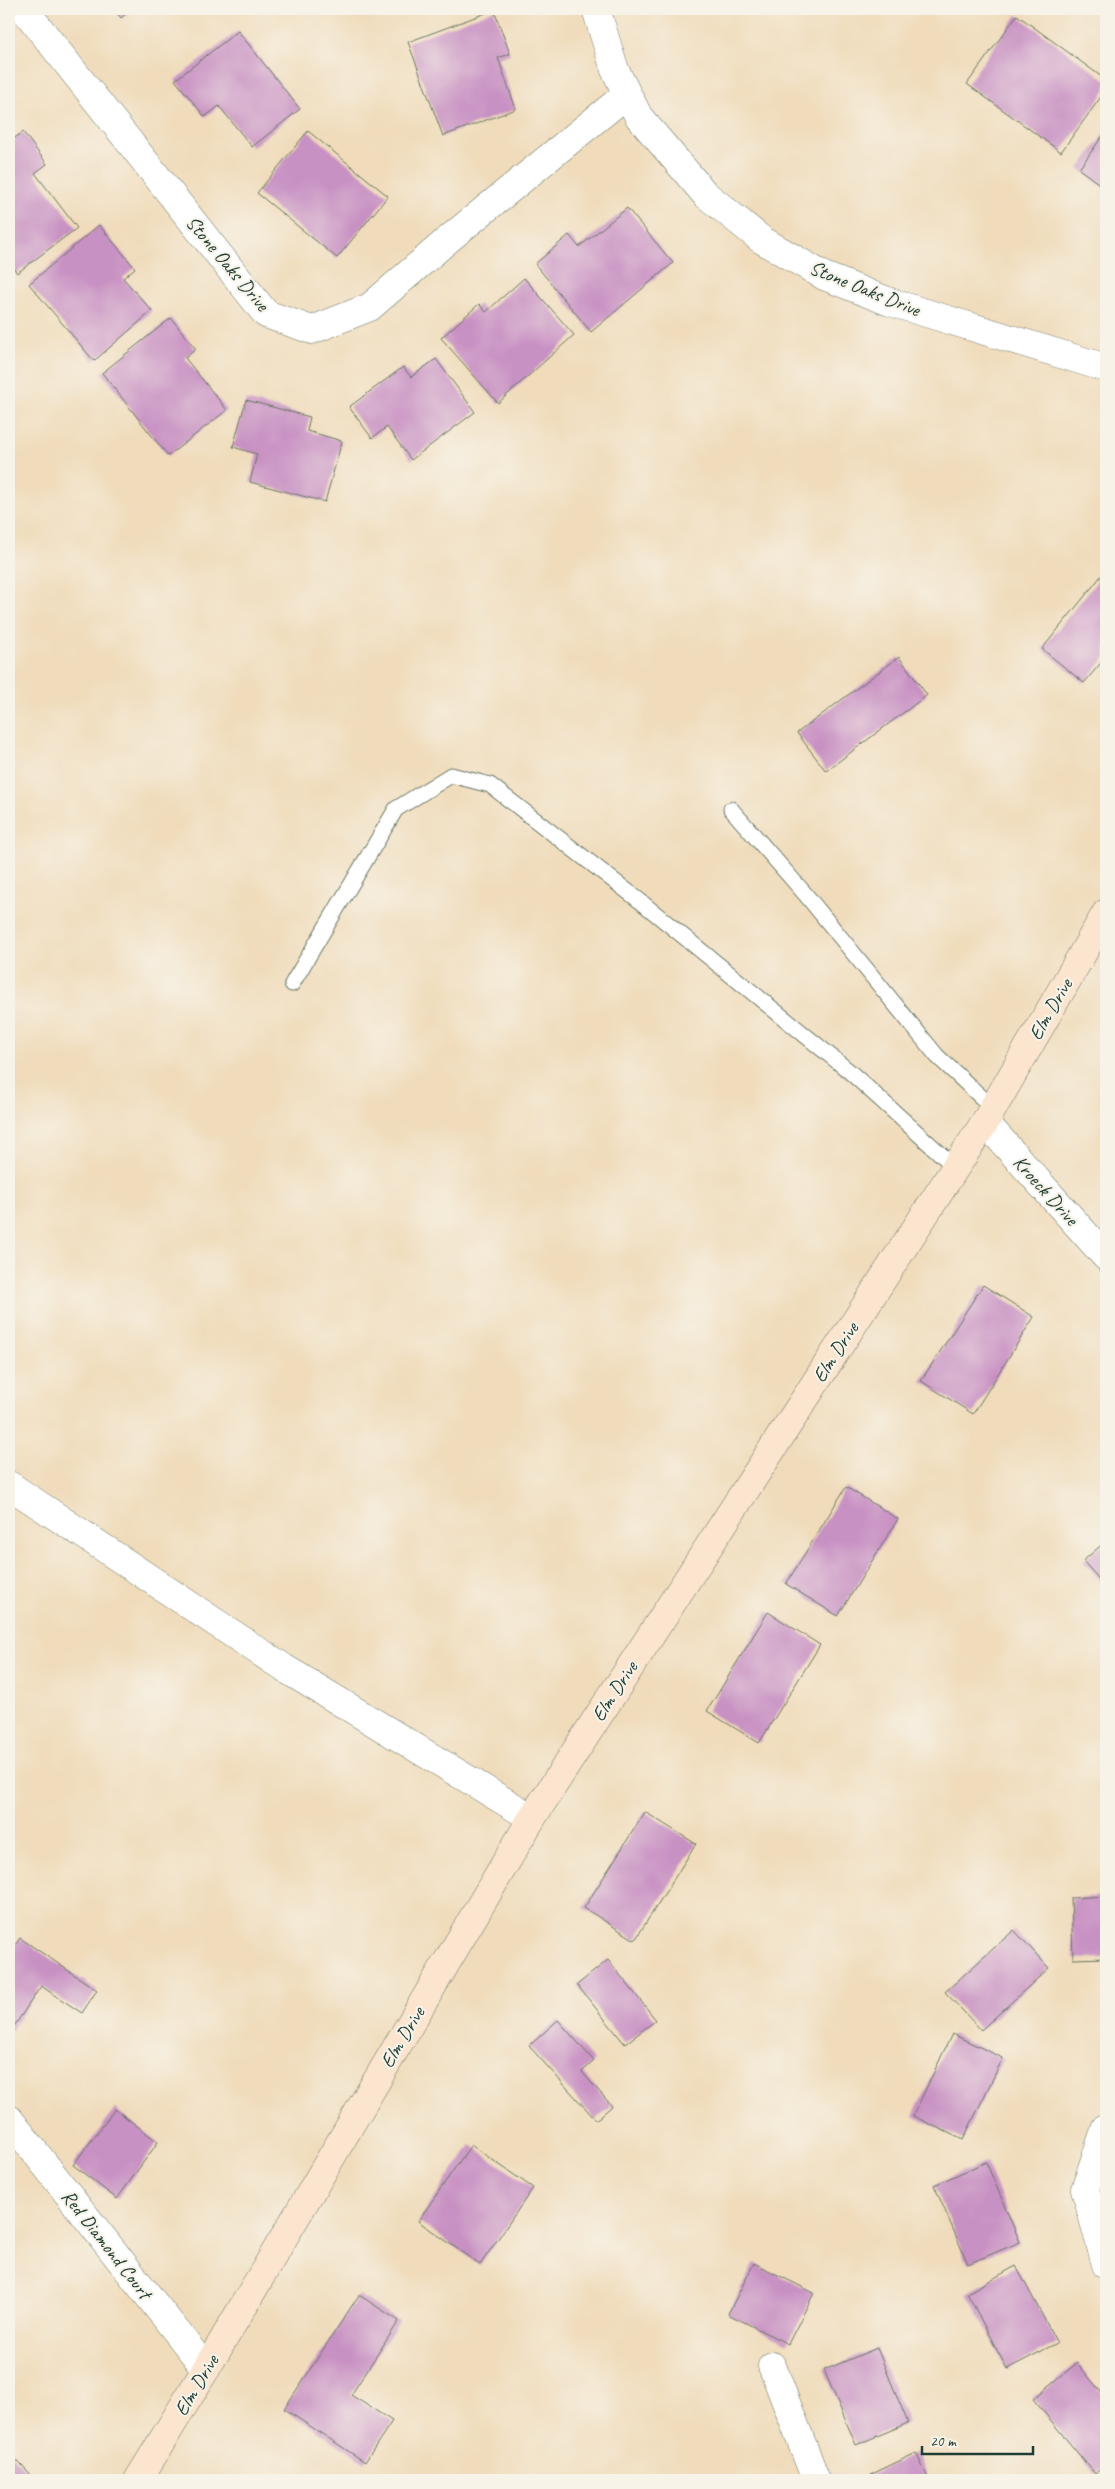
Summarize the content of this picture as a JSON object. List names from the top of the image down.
{
  "streets": {
    "street": [
      "Stone Oaks Drive",
      "Elm Drive",
      "Kroeck Drive",
      "Red Diamond Court"
    ]
  },
  "crossings": [
    ["Elm Drive", "Kroeck Drive"],
    ["Elm Drive", "Red Diamond Court"]
  ],
  "scale_bar": "20 m"
}
